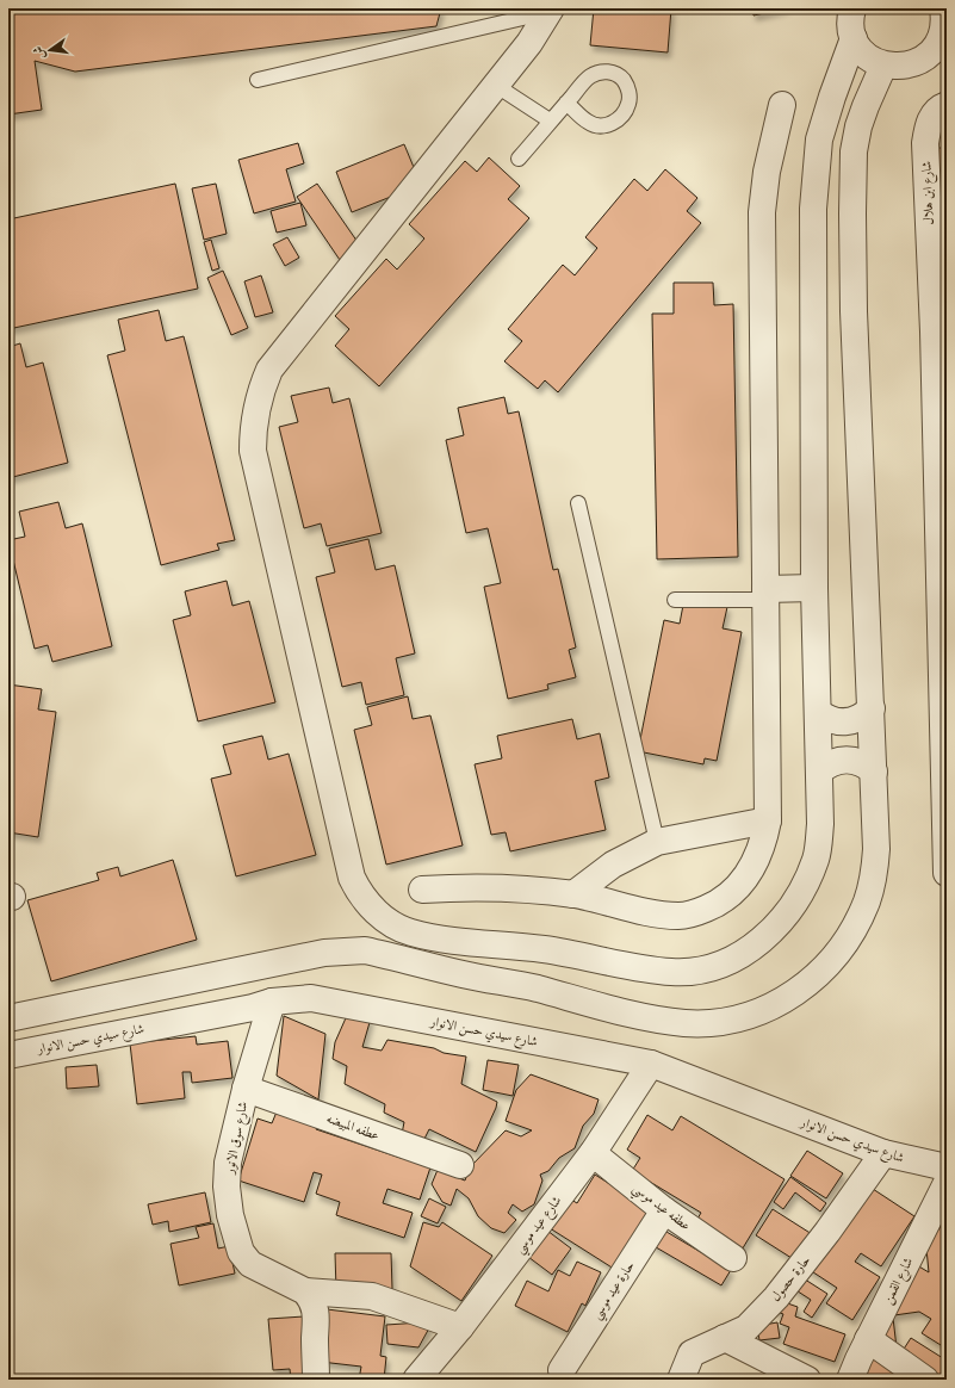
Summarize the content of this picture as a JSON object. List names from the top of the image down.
{
  "streets": {
    "street": [
      "شارع ابن هلال",
      "شارع سيدي حسن الانوار",
      "عطفه المبيضه",
      "شارع سوق الانور",
      "عطفه عيد موسي",
      "شارع عيد موسي",
      "حارة حصول",
      "شارع القمن",
      "حارة عيد موسي"
    ]
  },
  "crossings": [
    ["شارع سيدي حسن الانوار", "شارع سوق الانور"],
    ["شارع سيدي حسن الانوار", "شارع عيد موسي"],
    ["شارع سيدي حسن الانوار", "حارة حصول"],
    ["عطفه المبيضه", "شارع سوق الانور"],
    ["عطفه عيد موسي", "شارع عيد موسي"],
    ["عطفه عيد موسي", "حارة عيد موسي"]
  ],
  "north": "left"
}
